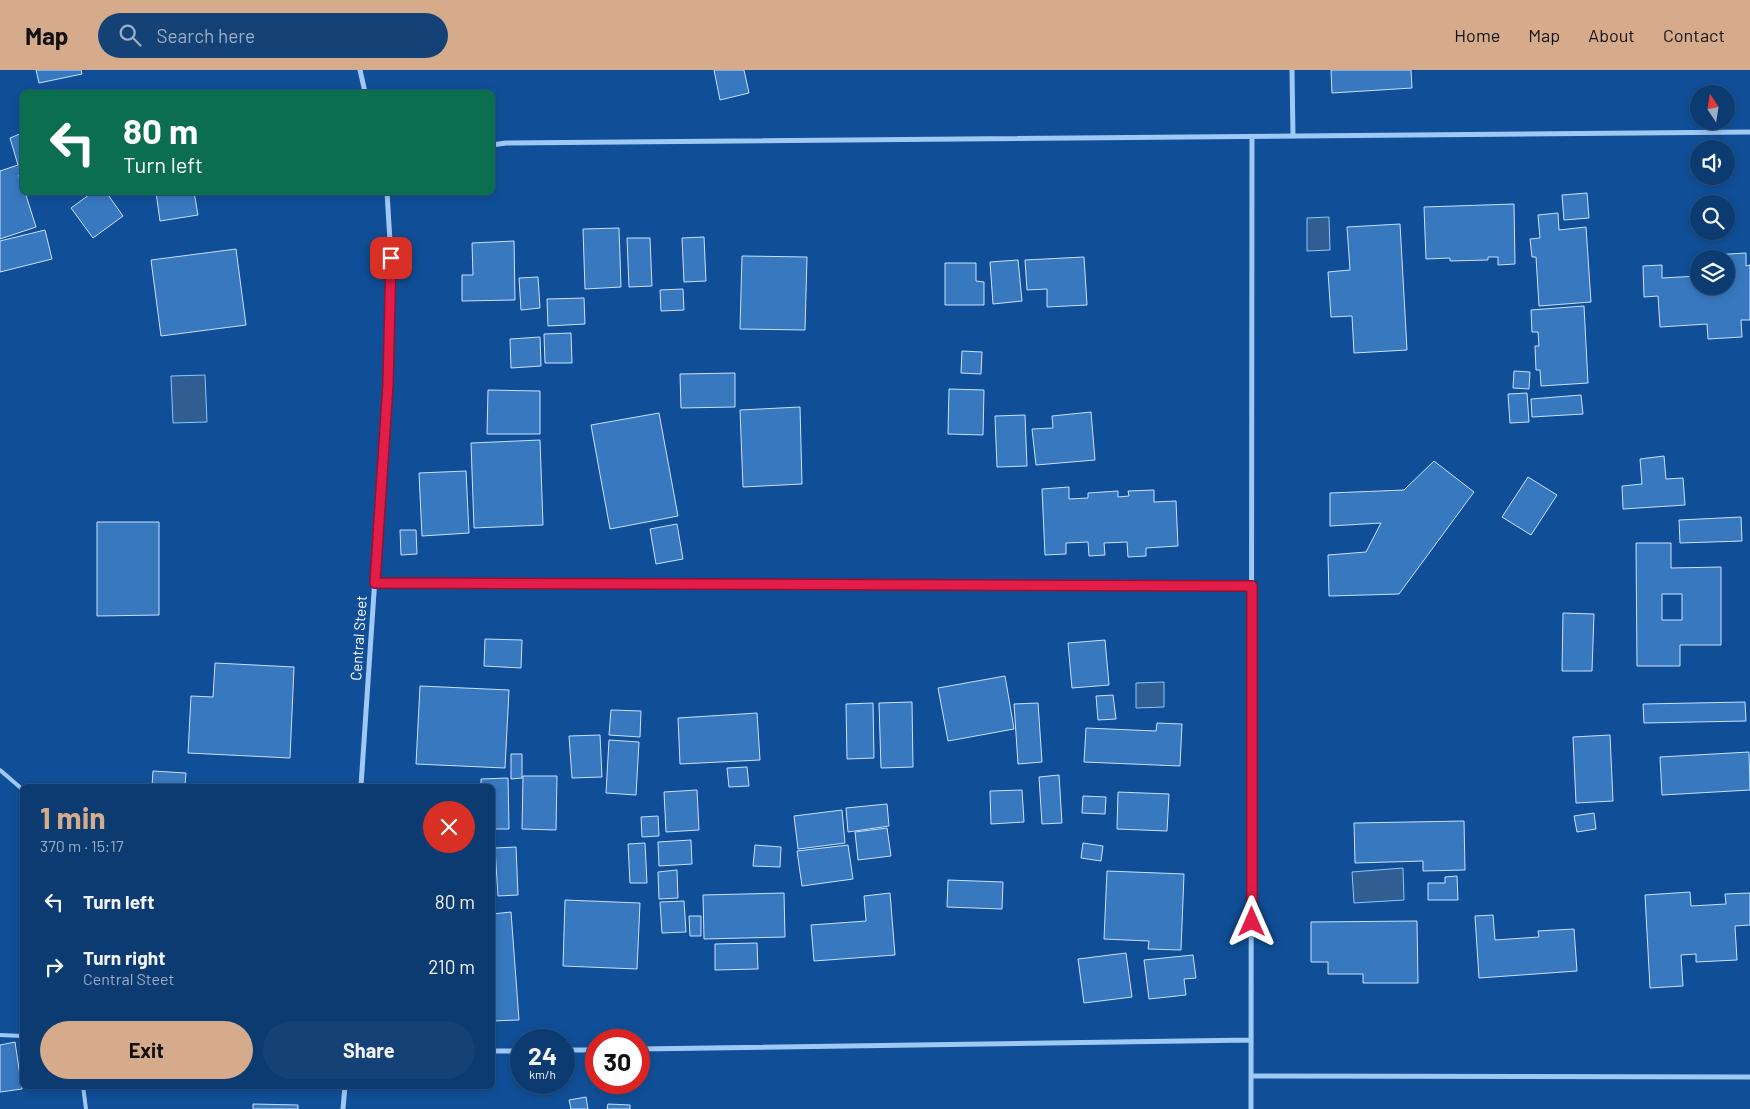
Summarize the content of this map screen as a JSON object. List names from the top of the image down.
{
  "streets": {
    "street": ["Central Steet"]
  },
  "north": "top",
  "page": {
    "header": "Map",
    "search": "Search here",
    "nav": [
      "Home",
      "Map",
      "About",
      "Contact"
    ],
    "turn": ["80 m", "Turn left"],
    "heading": ["1 min", "370 m · 15:17"],
    "list": [
      {
        "name": "Turn left",
        "value": "80 m"
      },
      {
        "name": "Turn right",
        "note": "Central Steet",
        "value": "210 m"
      }
    ],
    "buttons": ["Exit", "Share"],
    "speed": "24 km/h",
    "limit": "30"
  }
}
